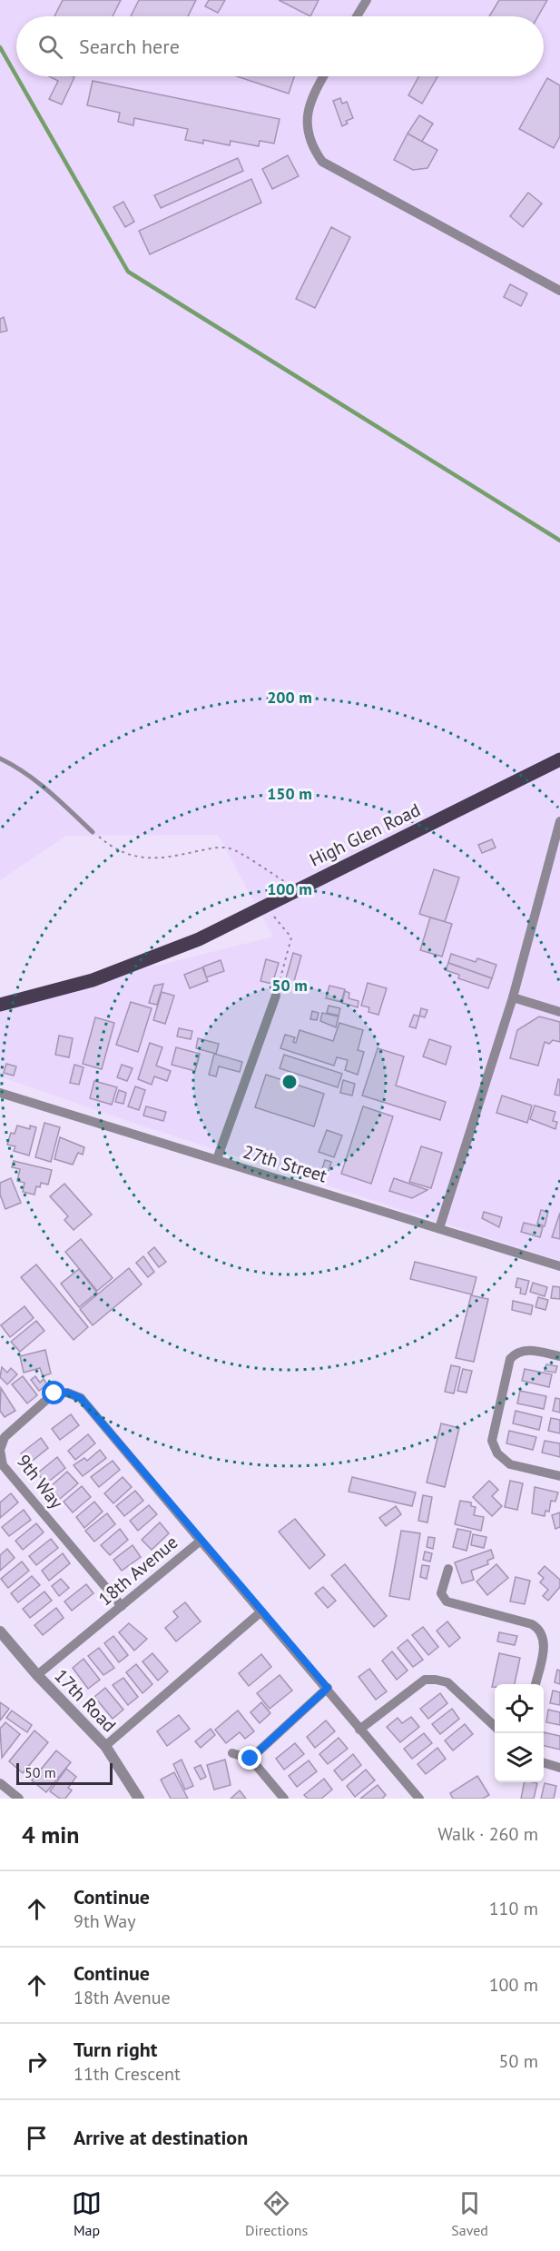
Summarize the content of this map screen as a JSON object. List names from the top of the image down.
{
  "streets": {
    "main road": ["High Glen Road"],
    "street": [
      "27th Street",
      "9th Way",
      "18th Avenue",
      "17th Road"
    ]
  },
  "crossings": [
    ["9th Way", "18th Avenue"],
    ["18th Avenue", "17th Road"]
  ],
  "scale_bar": "50 m",
  "page": {
    "search": "Search here",
    "scale": "50 m",
    "heading": ["4 min", "Walk · 260 m"],
    "list": [
      ["Continue", "9th Way", "110 m"],
      ["Continue", "18th Avenue", "100 m"],
      ["Turn right", "11th Crescent", "50 m"],
      "Arrive at destination"
    ],
    "nav": ["Map", "Directions", "Saved"]
  },
  "rings": [
    "200 m",
    "150 m",
    "100 m",
    "50 m"
  ]
}
